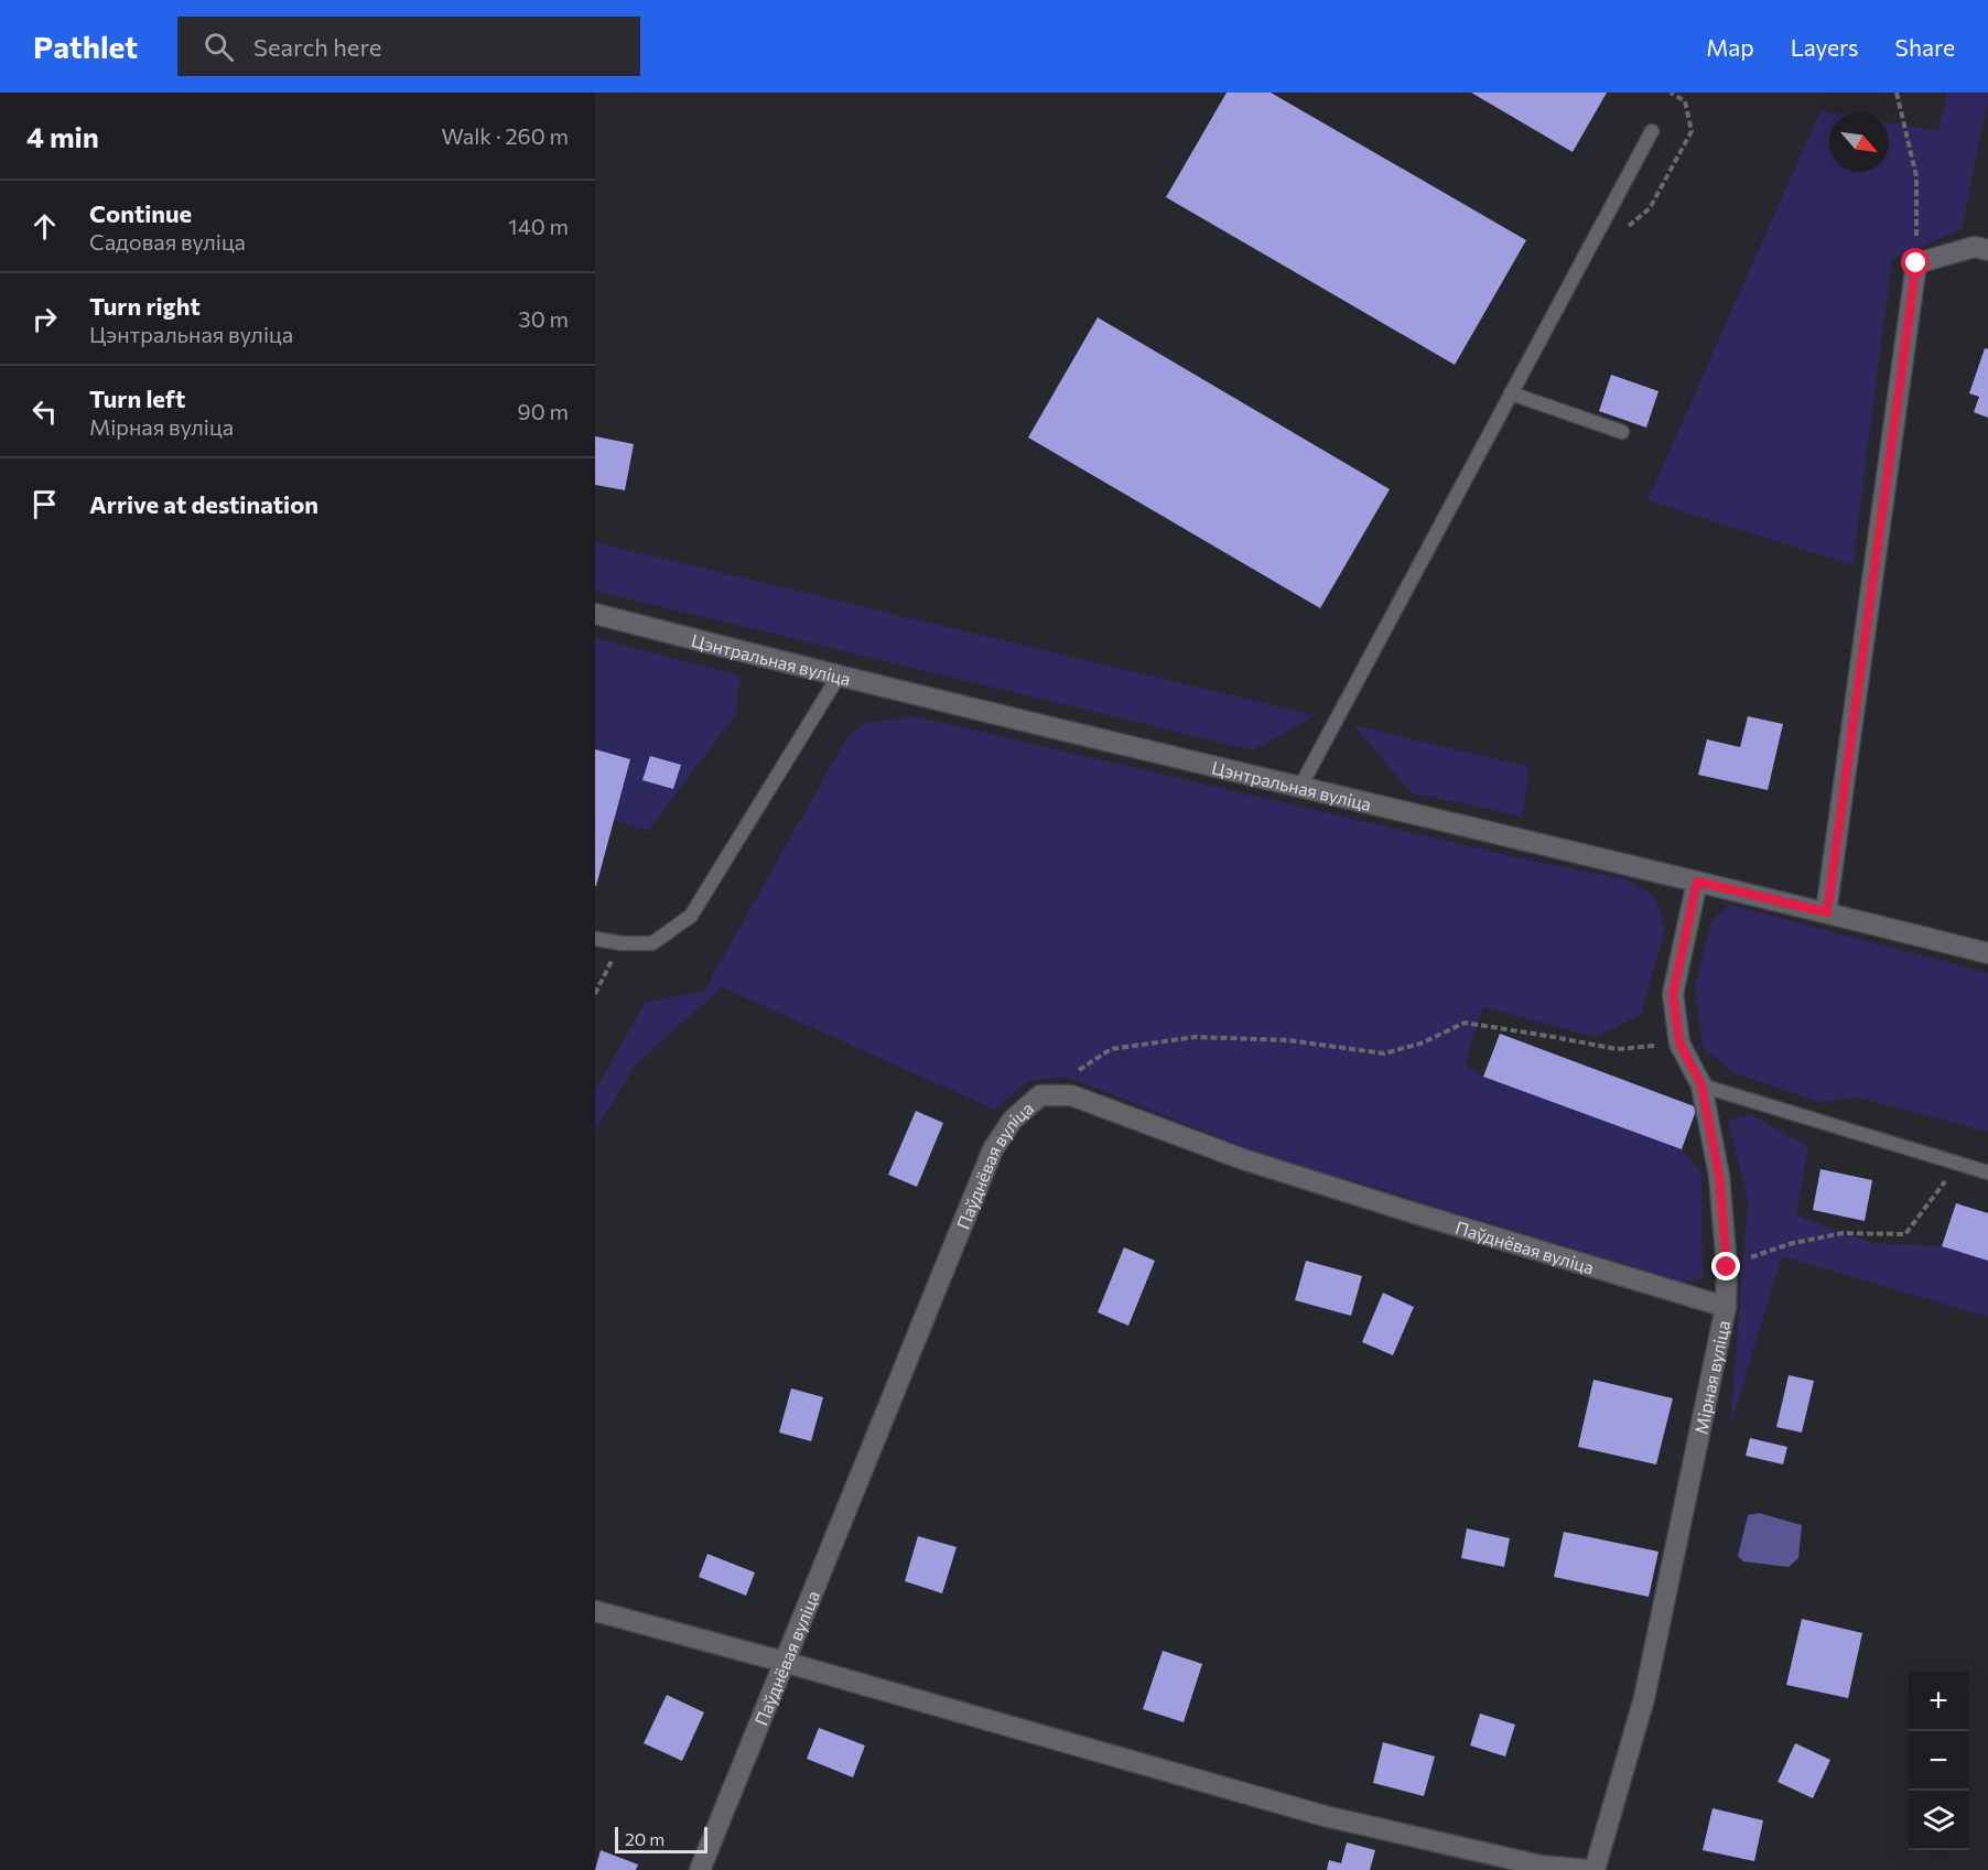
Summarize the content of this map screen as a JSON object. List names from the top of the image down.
{
  "streets": {
    "street": ["Цэнтральная вуліца", "Паўднёвая вуліца", "Мірная вуліца"]
  },
  "crossings": [
    ["Цэнтральная вуліца", "Мірная вуліца"],
    ["Паўднёвая вуліца", "Мірная вуліца"]
  ],
  "scale_bar": "20 m",
  "north": "bottom right",
  "page": {
    "header": "Pathlet",
    "search": "Search here",
    "nav": ["Map", "Layers", "Share"],
    "heading": ["4 min", "Walk · 260 m"],
    "list": [
      ["Continue", "Садовая вуліца", "140 m"],
      ["Turn right", "Цэнтральная вуліца", "30 m"],
      ["Turn left", "Мірная вуліца", "90 m"],
      "Arrive at destination"
    ],
    "map_buttons": ["+", "−"],
    "scale": "20 m"
  }
}
